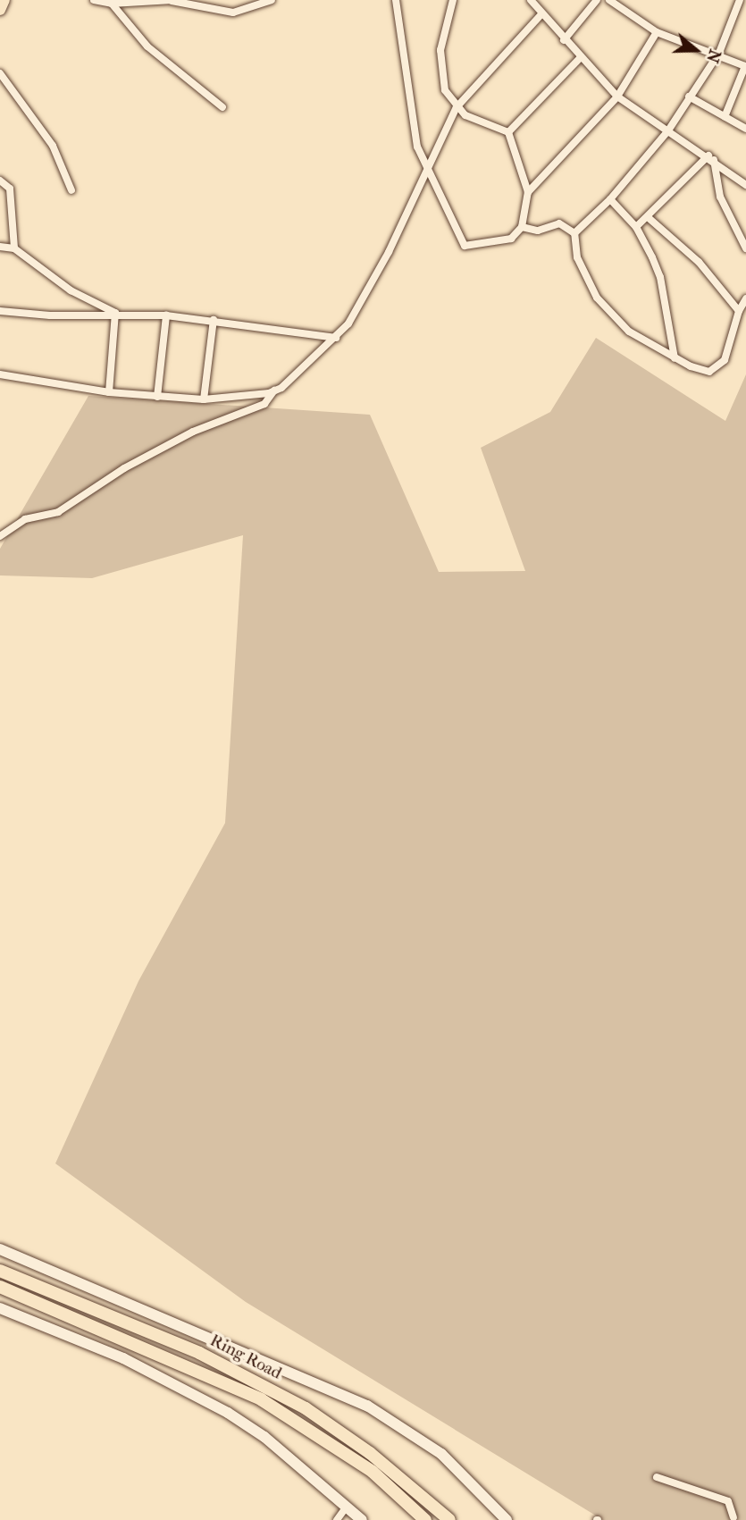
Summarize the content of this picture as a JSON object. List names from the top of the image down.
{
  "streets": {
    "highway": ["Ring Road"]
  },
  "north": "right"
}
